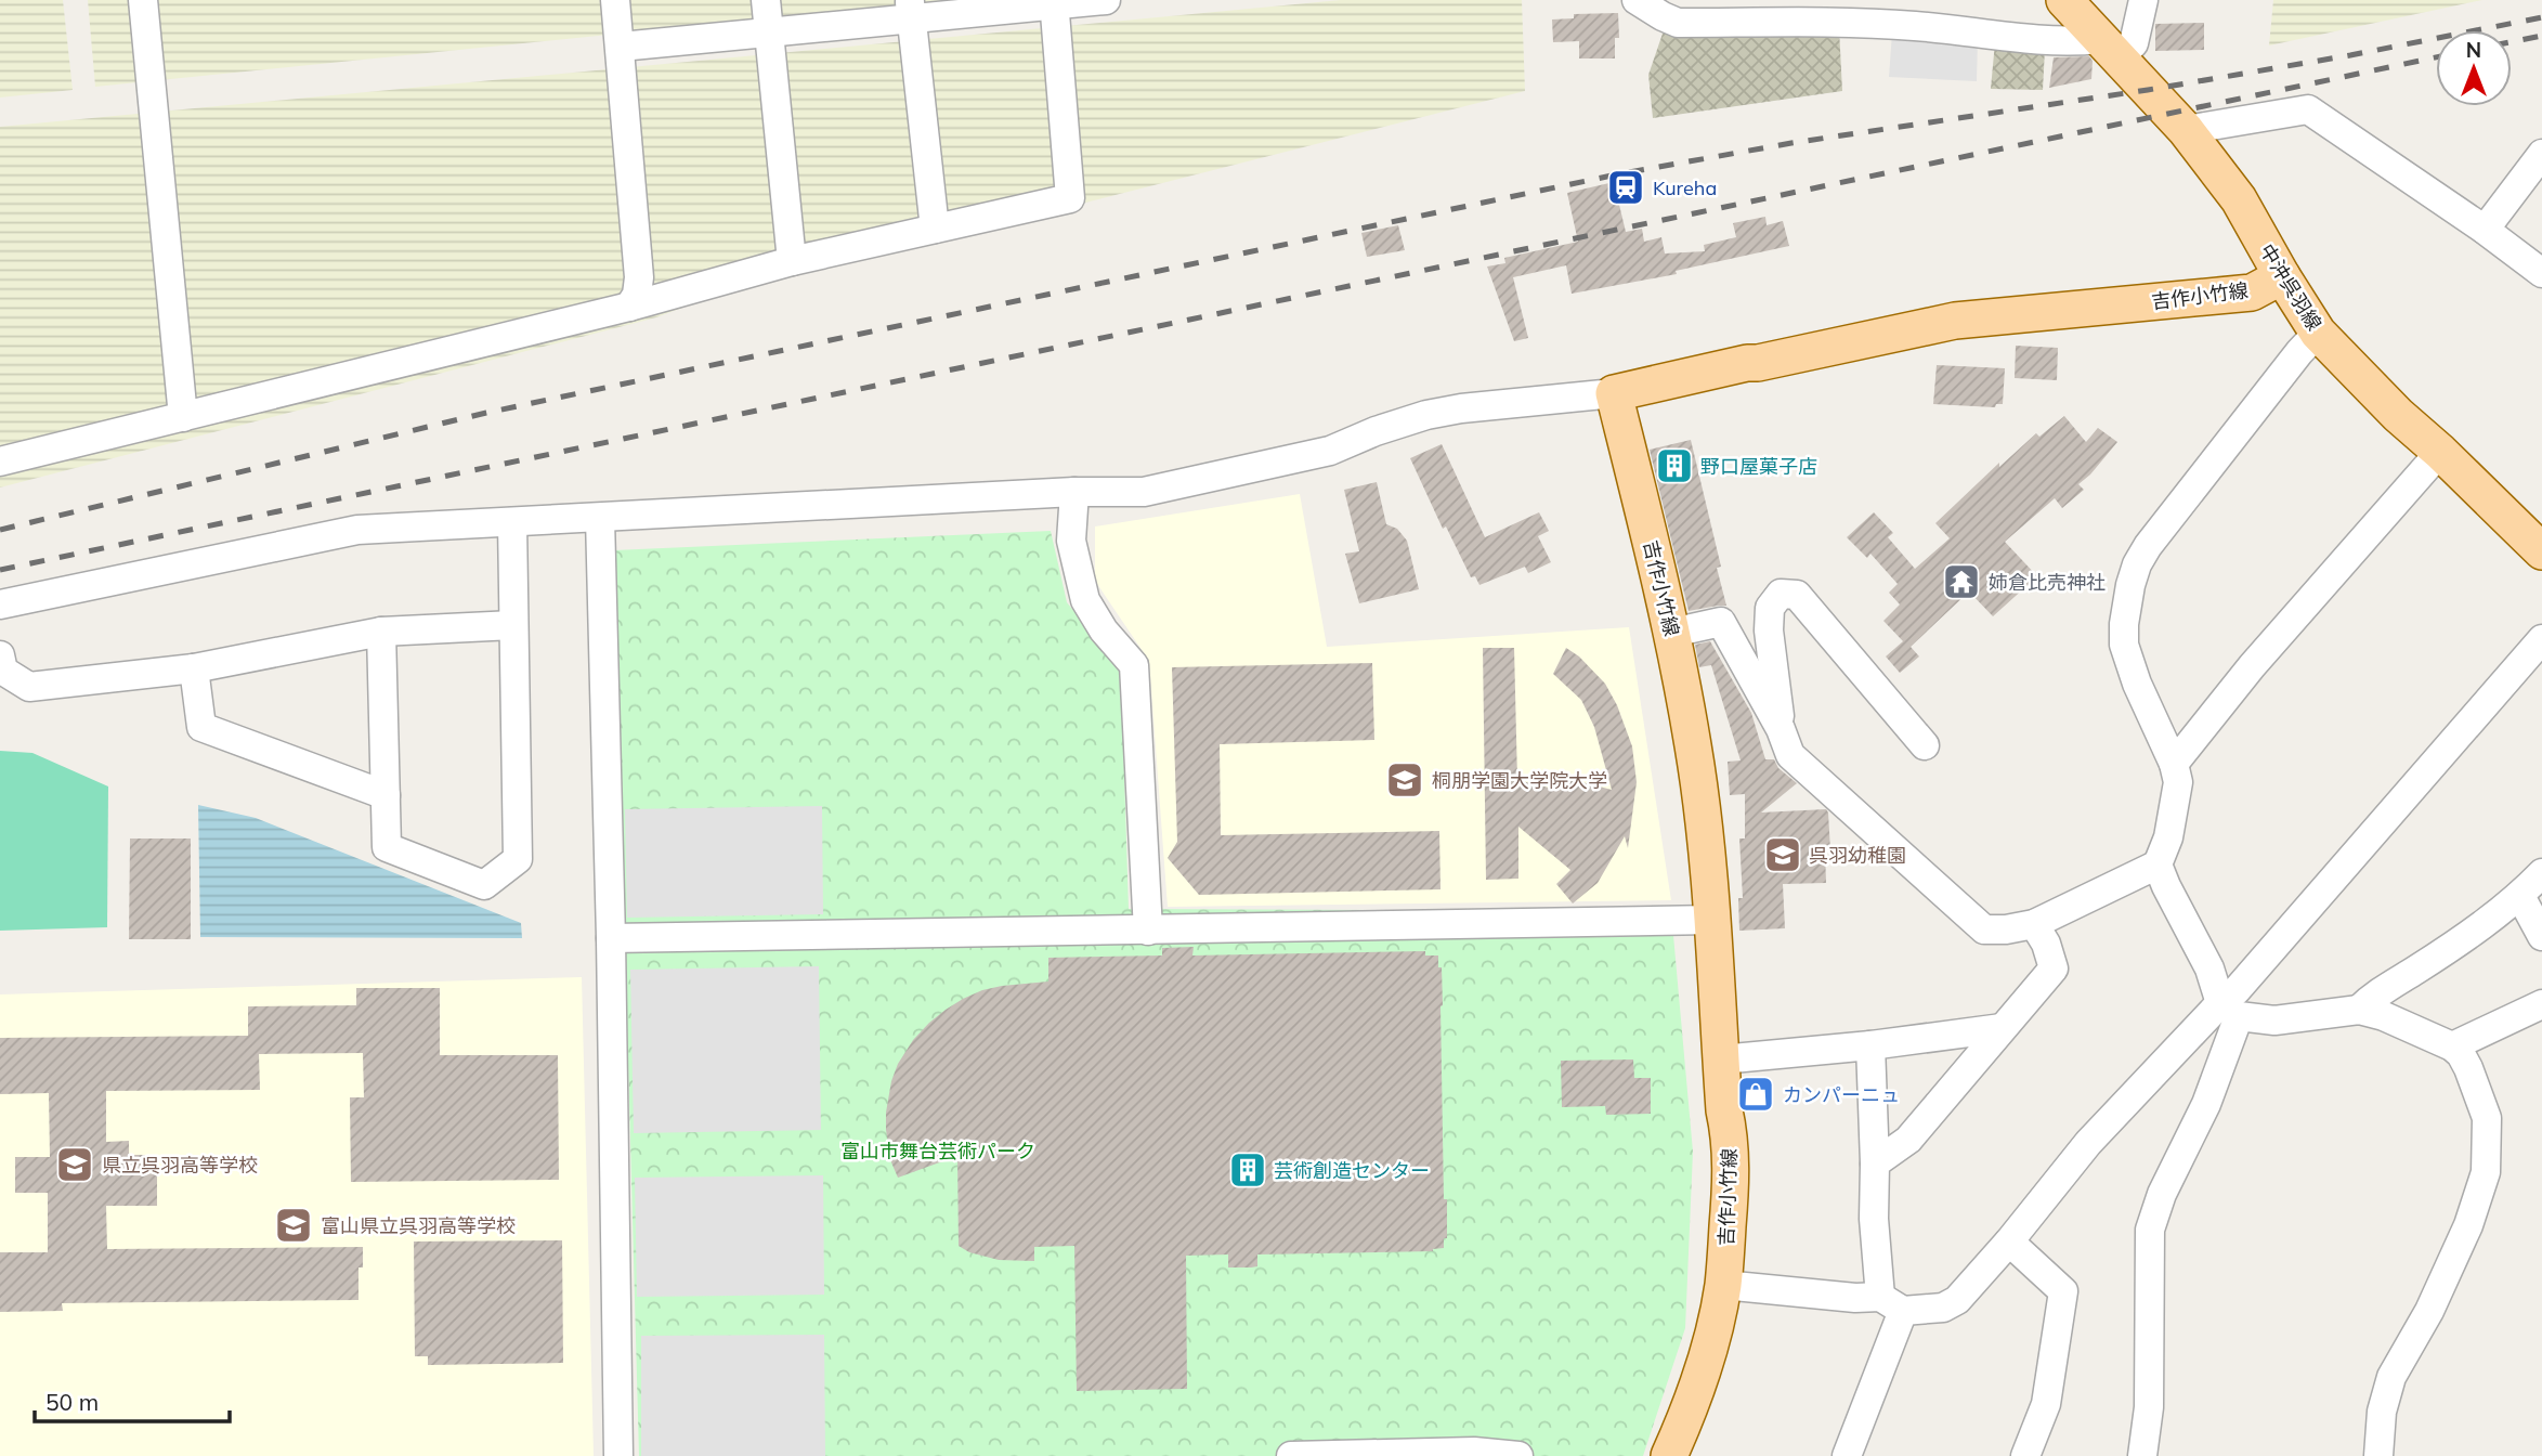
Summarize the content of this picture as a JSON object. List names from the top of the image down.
{
  "streets": {
    "main road": ["中沖呉羽線", "吉作小竹線"]
  },
  "crossings": [
    ["中沖呉羽線", "吉作小竹線"]
  ],
  "parks": ["富山市舞台芸術パーク"],
  "places": {
    "station": ["Kureha"],
    "building": ["野口屋菓子店", "芸術創造センター"],
    "temple": ["姉倉比売神社"],
    "school or university": [
      "桐朋学園大学院大学",
      "呉羽幼稚園",
      "県立呉羽高等学校",
      "富山県立呉羽高等学校"
    ],
    "shop": ["カンパーニュ"]
  },
  "scale_bar": "50 m",
  "north": "top"
}
